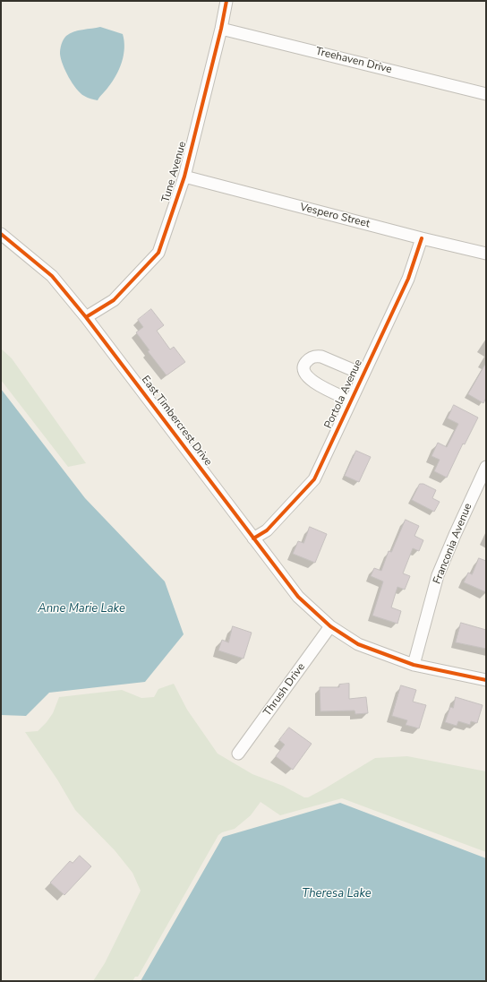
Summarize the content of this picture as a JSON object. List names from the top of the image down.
{
  "streets": {
    "street": [
      "Treehaven Drive",
      "Tune Avenue",
      "Vespero Street",
      "Portola Avenue",
      "East Timbercrest Drive",
      "Franconia Avenue",
      "Thrush Drive"
    ]
  },
  "crossings": [
    ["Treehaven Drive", "Tune Avenue"],
    ["Tune Avenue", "Vespero Street"],
    ["Tune Avenue", "East Timbercrest Drive"],
    ["Vespero Street", "Portola Avenue"],
    ["Portola Avenue", "East Timbercrest Drive"],
    ["East Timbercrest Drive", "Franconia Avenue"],
    ["East Timbercrest Drive", "Thrush Drive"]
  ],
  "water": ["Anne Marie Lake", "Theresa Lake"]
}
